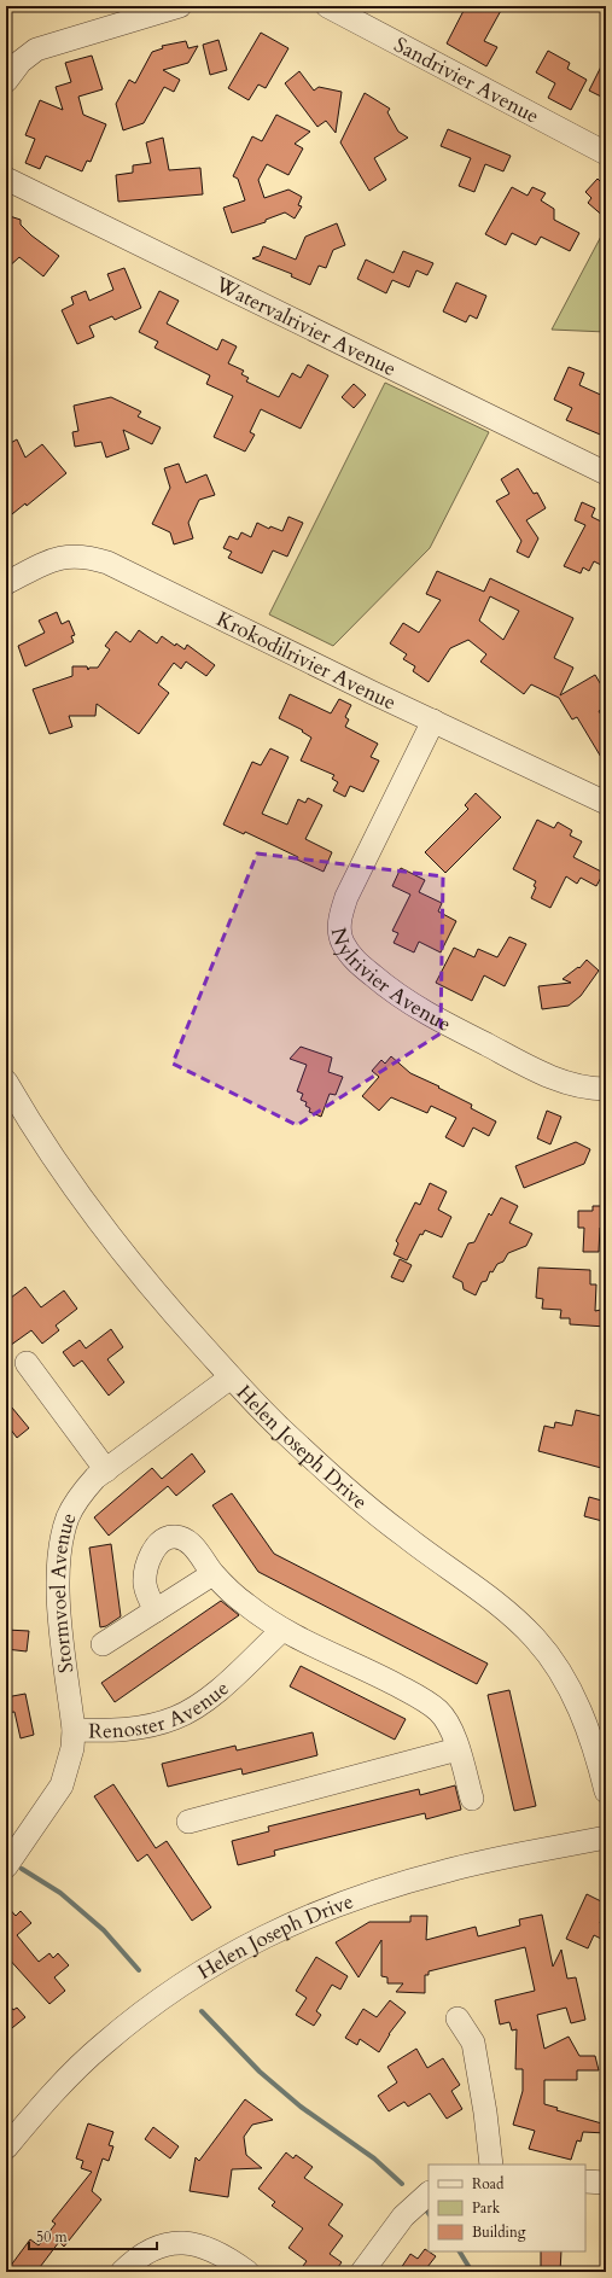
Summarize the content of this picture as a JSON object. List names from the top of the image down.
{
  "streets": {
    "street": [
      "Sandrivier Avenue",
      "Watervalrivier Avenue",
      "Krokodilrivier Avenue",
      "Nylrivier Avenue",
      "Helen Joseph Drive",
      "Stormvoel Avenue",
      "Renoster Avenue"
    ]
  },
  "crossings": [
    ["Krokodilrivier Avenue", "Nylrivier Avenue"],
    ["Helen Joseph Drive", "Stormvoel Avenue"],
    ["Stormvoel Avenue", "Renoster Avenue"]
  ],
  "legend": ["Road", "Park", "Building"],
  "scale_bar": "50 m"
}
